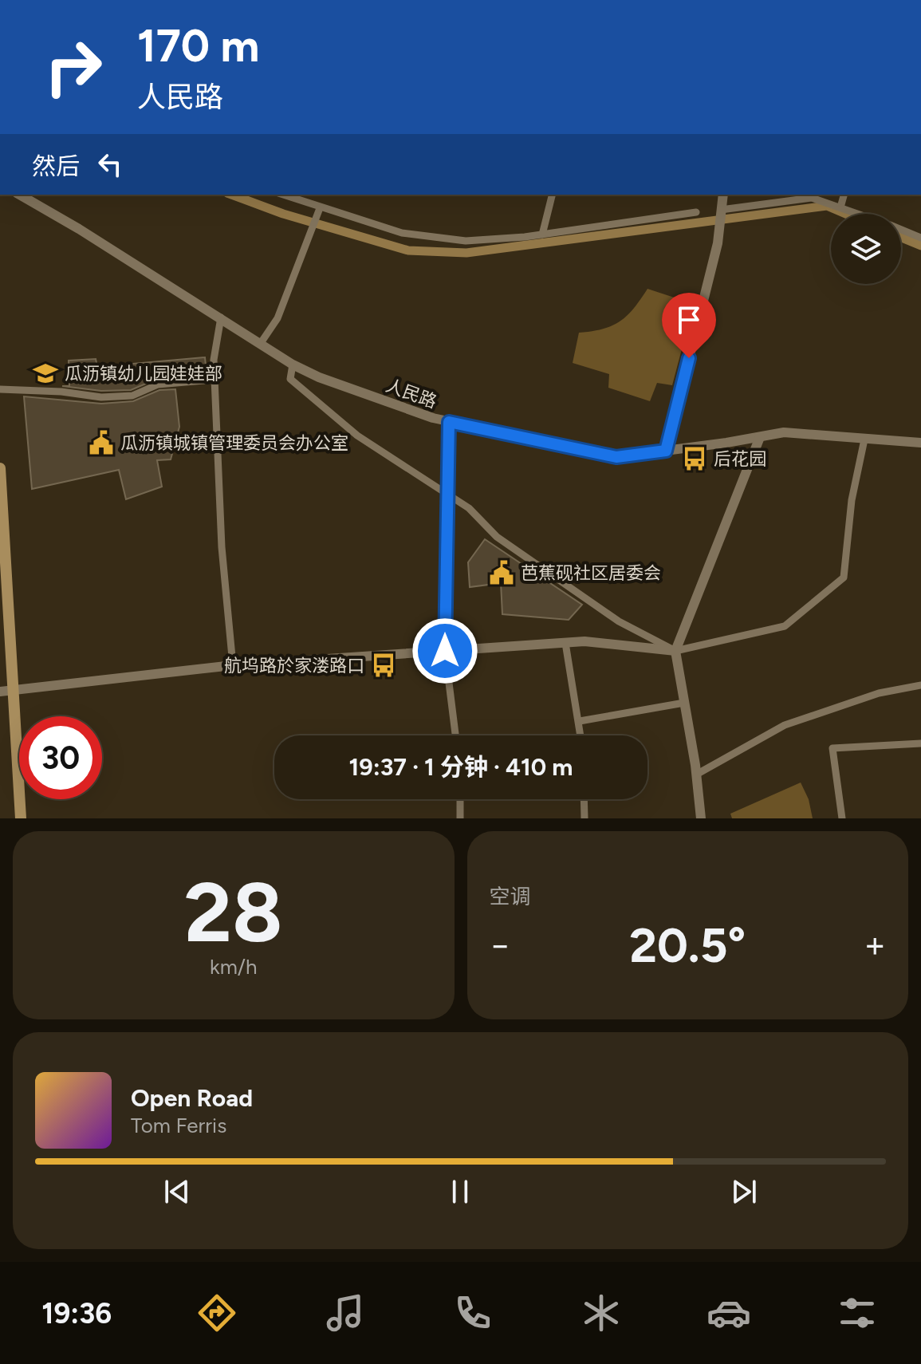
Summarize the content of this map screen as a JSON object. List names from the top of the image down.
{
  "streets": {
    "street": ["人民路"]
  },
  "places": {
    "school or university": ["瓜沥镇幼儿园娃娃部"],
    "public building": ["瓜沥镇城镇管理委员会办公室", "芭蕉砚社区居委会"],
    "bus stop": ["后花园", "航坞路於家溇路口"]
  },
  "page": {
    "turn": ["170 m", "人民路"],
    "then": "然后",
    "limit": "30",
    "trip": "19:37 · 1 分钟 · 410 m",
    "tile": [
      ["28", "km/h"],
      "空调"
    ],
    "heat": ["−", "20.5°", "+"],
    "song": ["Open Road", "Tom Ferris"],
    "tabs": "19:36"
  }
}
